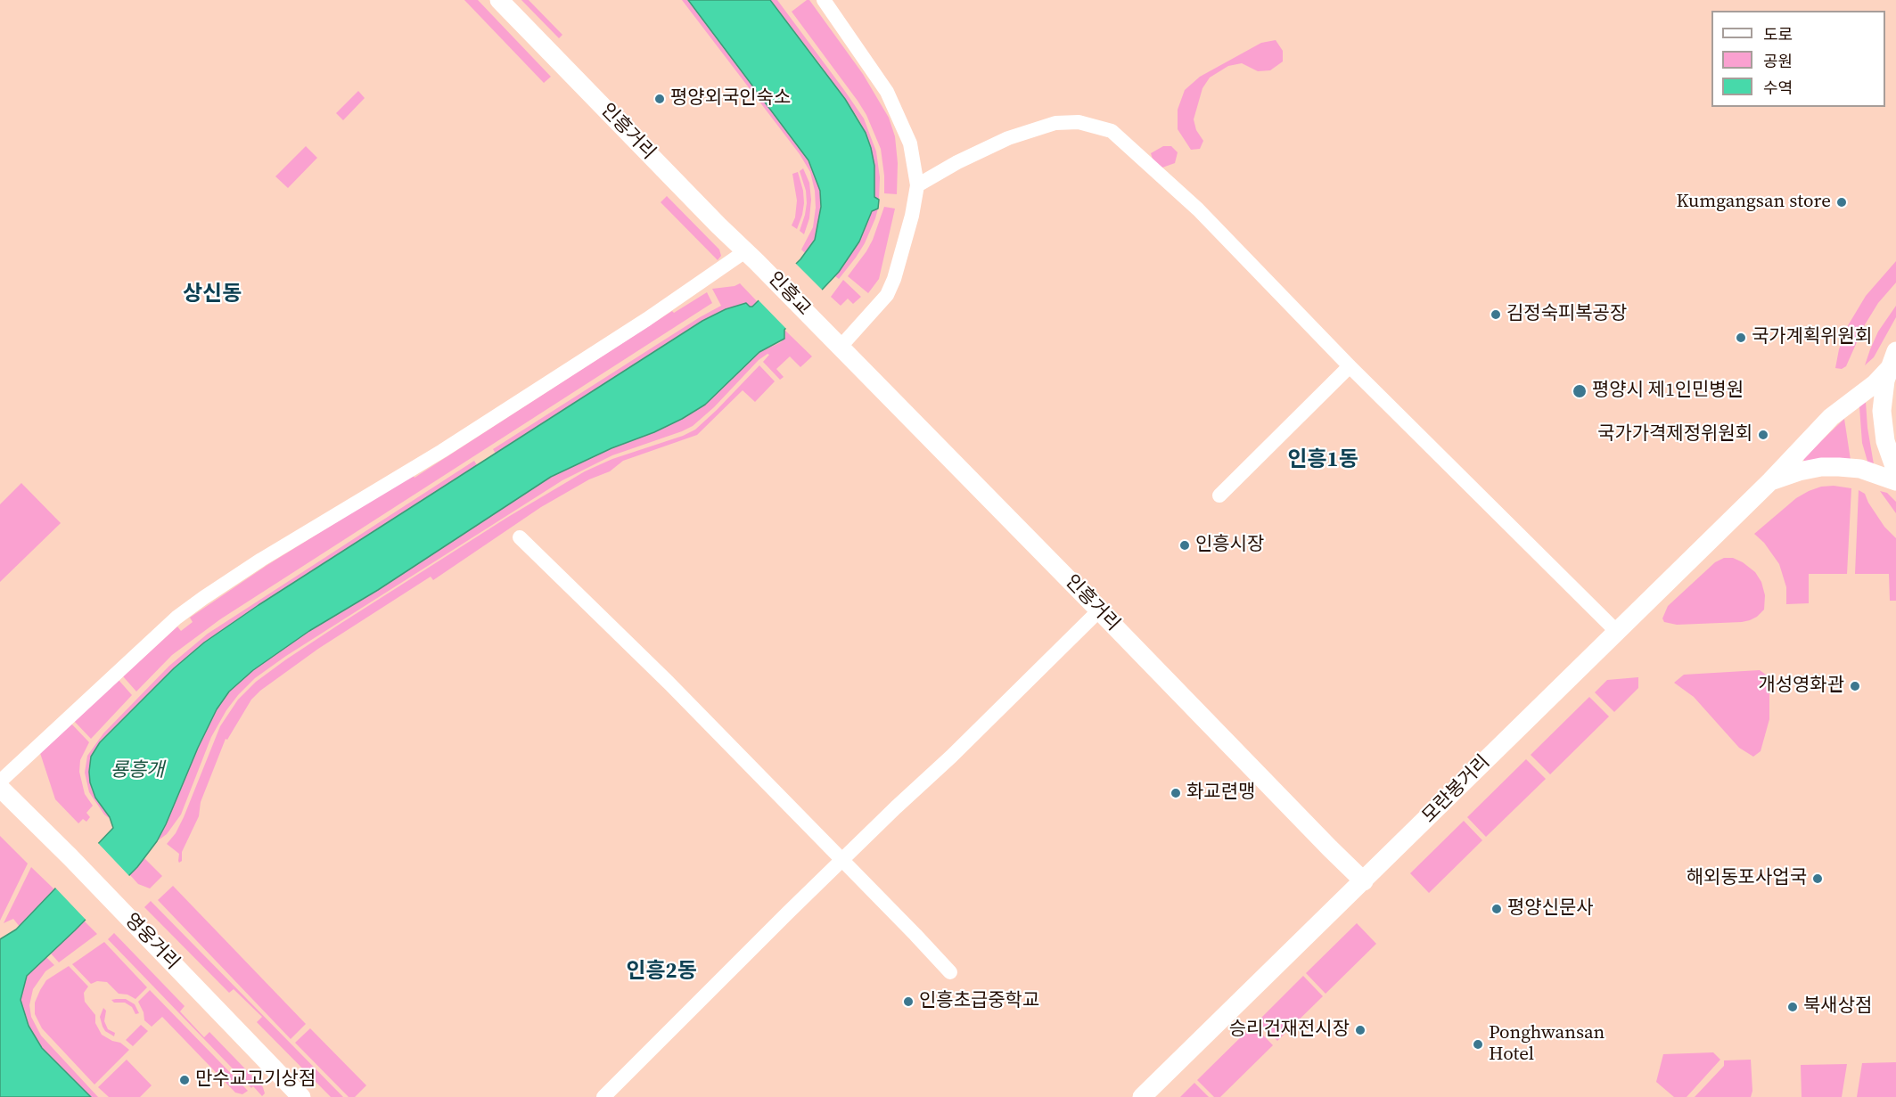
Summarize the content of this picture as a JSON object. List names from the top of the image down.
{
  "streets": {
    "main road": [
      "인흥거리",
      "인흥교",
      "모란봉거리",
      "영웅거리"
    ]
  },
  "crossings": [
    ["인흥거리", "인흥교"],
    ["인흥거리", "모란봉거리"]
  ],
  "districts": ["상신동", "인흥1동", "인흥2동"],
  "water": ["룡흥개"],
  "places": [
    "평양외국인숙소",
    "Kumgangsan store",
    "김정숙피복공장",
    "국가계획위원회",
    "평양시 제1인민병원",
    "국가가격제정위원회",
    "인흥시장",
    "개성영화관",
    "화교련맹",
    "해외동포사업국",
    "평양신문사",
    "인흥초급중학교",
    "북새상점",
    "승리건재전시장",
    "Ponghwansan Hotel",
    "만수교고기상점"
  ],
  "legend": ["도로", "공원", "수역"]
}
